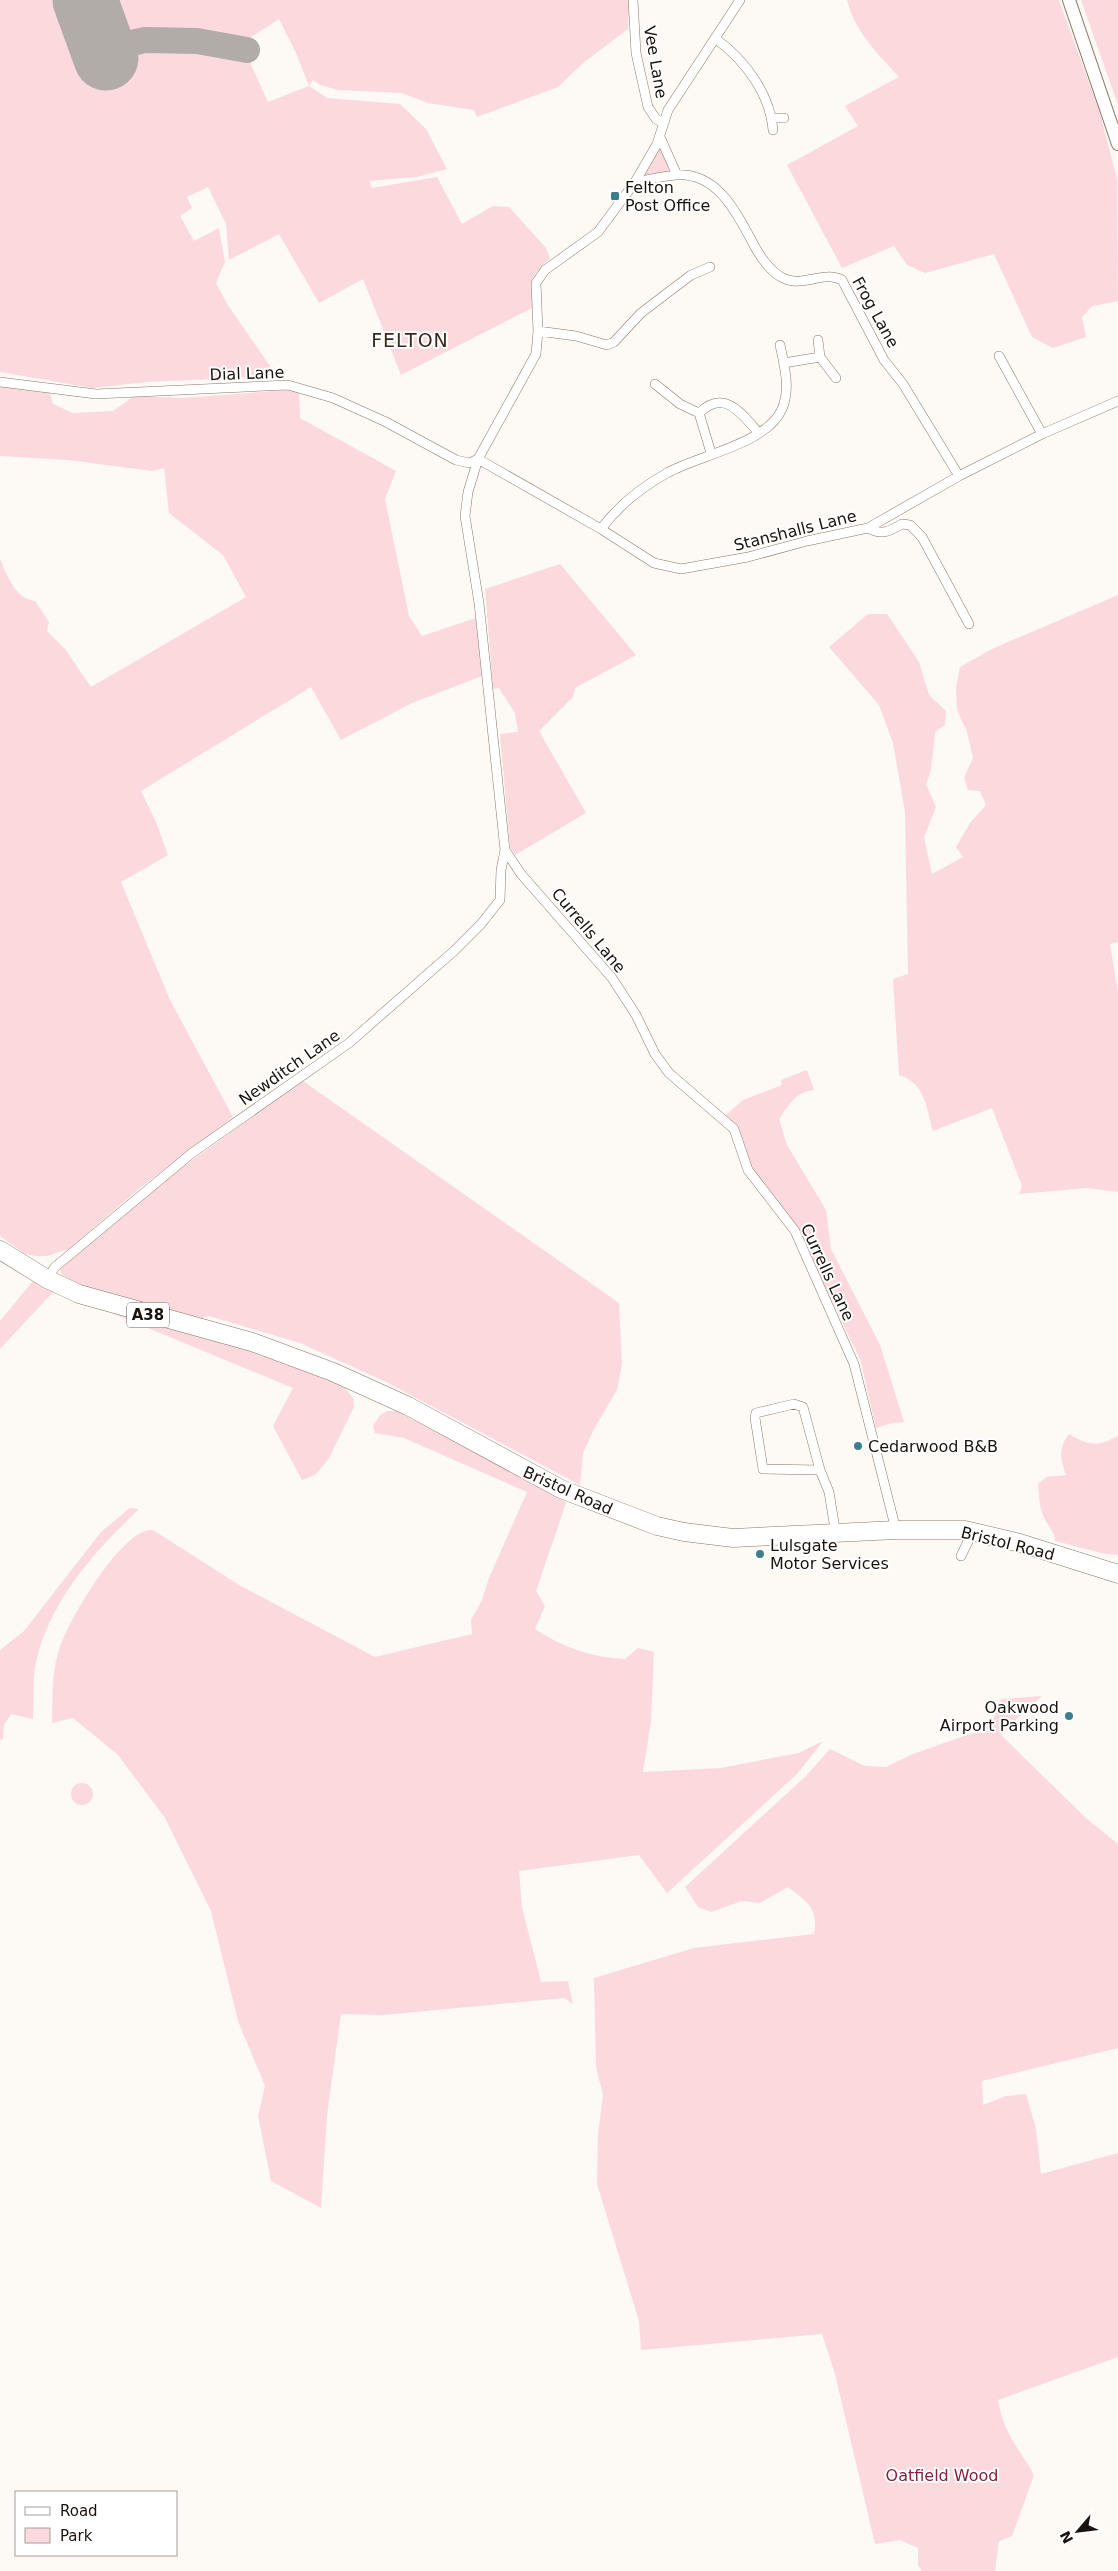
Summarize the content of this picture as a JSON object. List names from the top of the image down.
{
  "streets": {
    "highway": ["A38", "Bristol Road"],
    "street": [
      "Vee Lane",
      "Frog Lane",
      "Dial Lane",
      "Stanshalls Lane",
      "Currells Lane",
      "Newditch Lane"
    ]
  },
  "crossings": [
    ["Frog Lane", "Stanshalls Lane"],
    ["Dial Lane", "Stanshalls Lane"],
    ["Currells Lane", "Newditch Lane"],
    ["Currells Lane", "Bristol Road"],
    ["Newditch Lane", "A38"],
    ["Newditch Lane", "Bristol Road"],
    ["A38", "Bristol Road"]
  ],
  "districts": ["FELTON"],
  "parks": ["Oatfield Wood"],
  "places": {
    "transit": ["Felton Post Office"],
    "other": ["Cedarwood B&B", "Lulsgate Motor Services", "Oakwood Airport Parking"]
  },
  "legend": ["Road", "Park"],
  "north": "bottom left"
}
